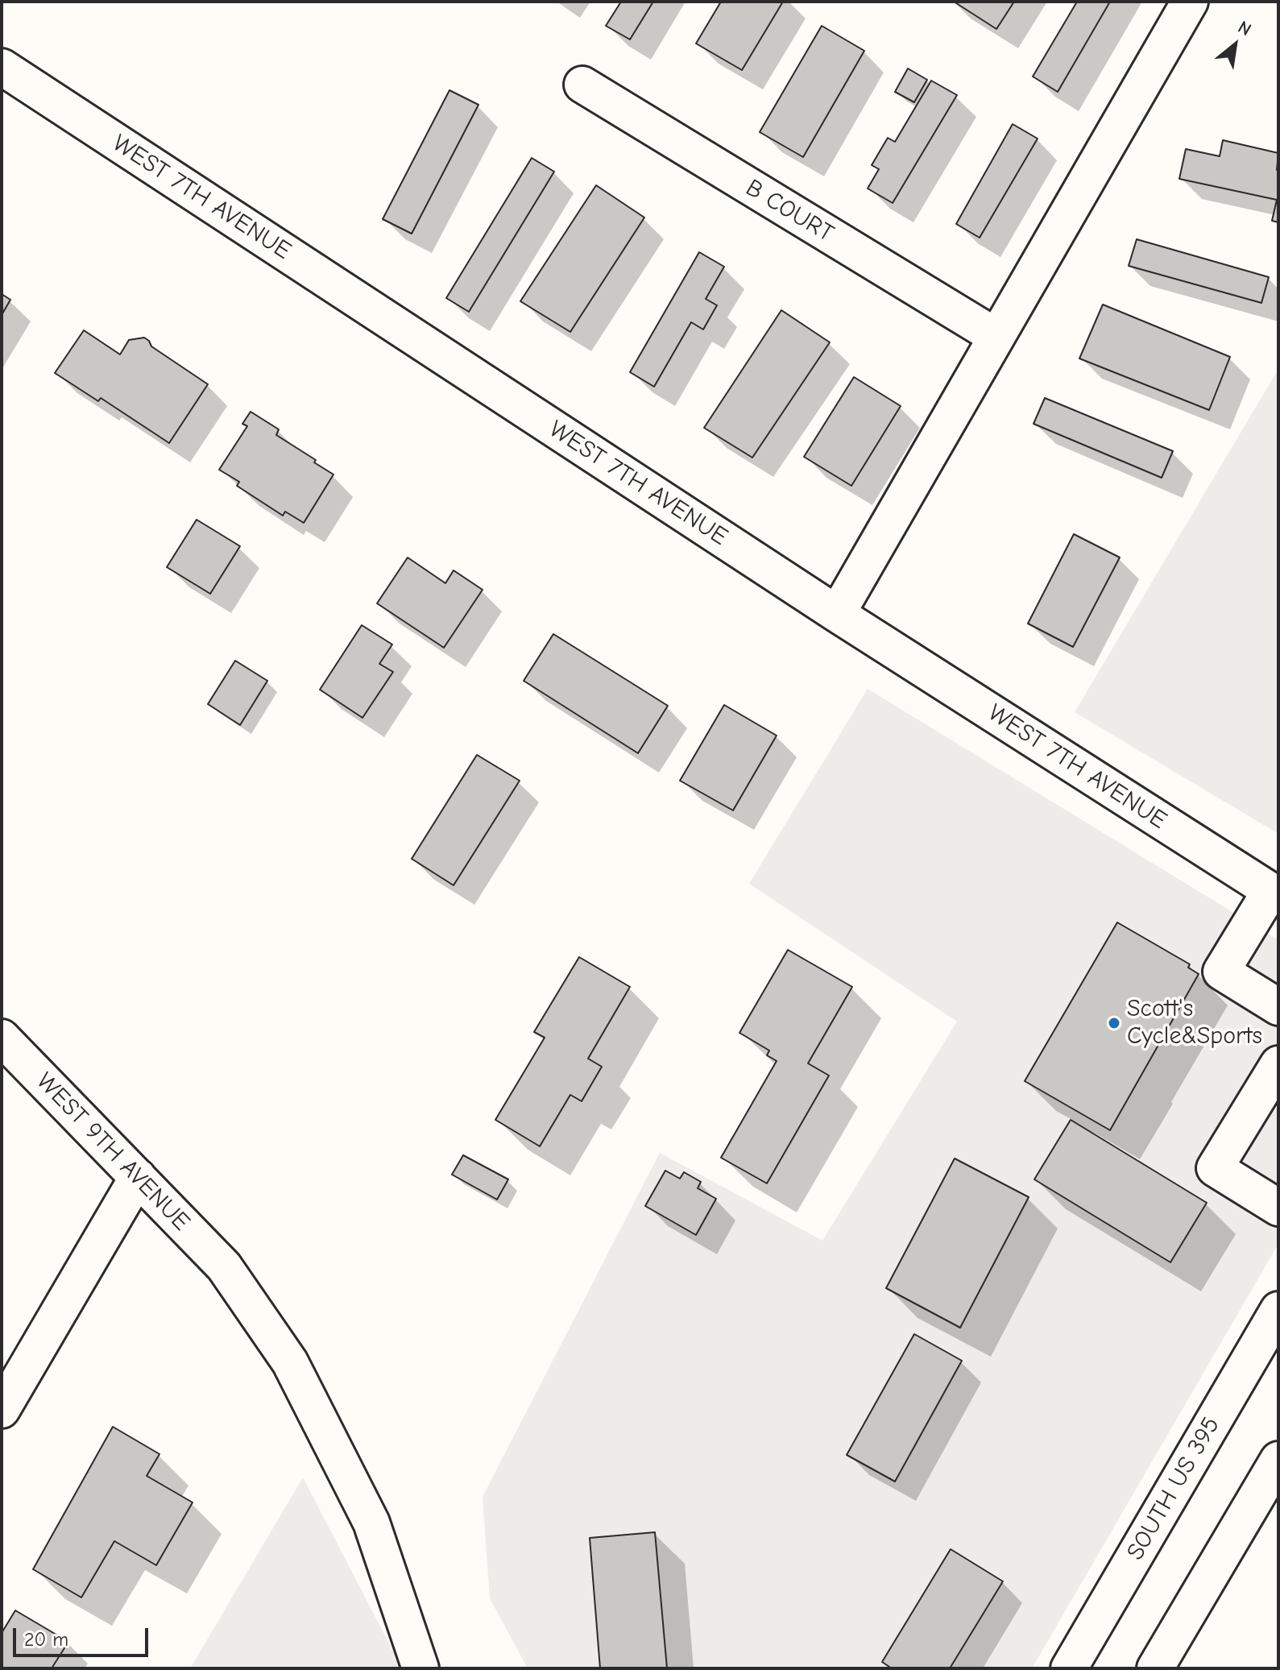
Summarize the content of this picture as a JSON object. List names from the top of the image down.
{
  "streets": {
    "main road": [
      "WEST 7TH AVENUE",
      "B COURT",
      "WEST 9TH AVENUE",
      "SOUTH US 395"
    ]
  },
  "places": ["Scott's Cycle&Sports"],
  "scale_bar": "20 m",
  "north": "top right"
}
